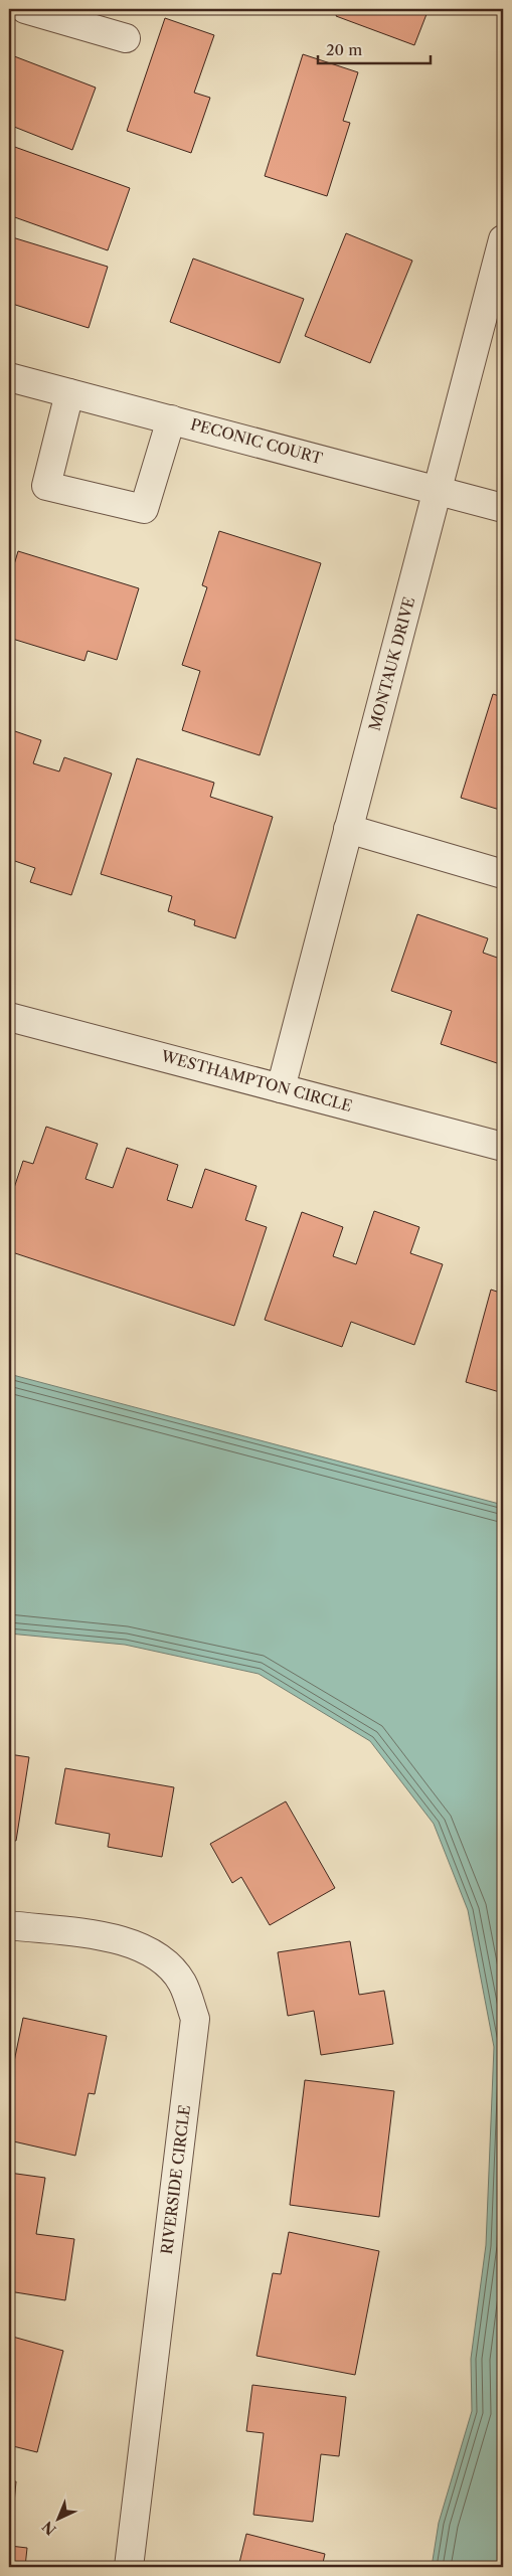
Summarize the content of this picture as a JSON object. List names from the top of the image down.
{
  "streets": {
    "street": [
      "PECONIC COURT",
      "MONTAUK DRIVE",
      "WESTHAMPTON CIRCLE",
      "RIVERSIDE CIRCLE"
    ]
  },
  "crossings": [
    ["PECONIC COURT", "MONTAUK DRIVE"],
    ["MONTAUK DRIVE", "WESTHAMPTON CIRCLE"]
  ],
  "scale_bar": "20 m",
  "north": "bottom left"
}
